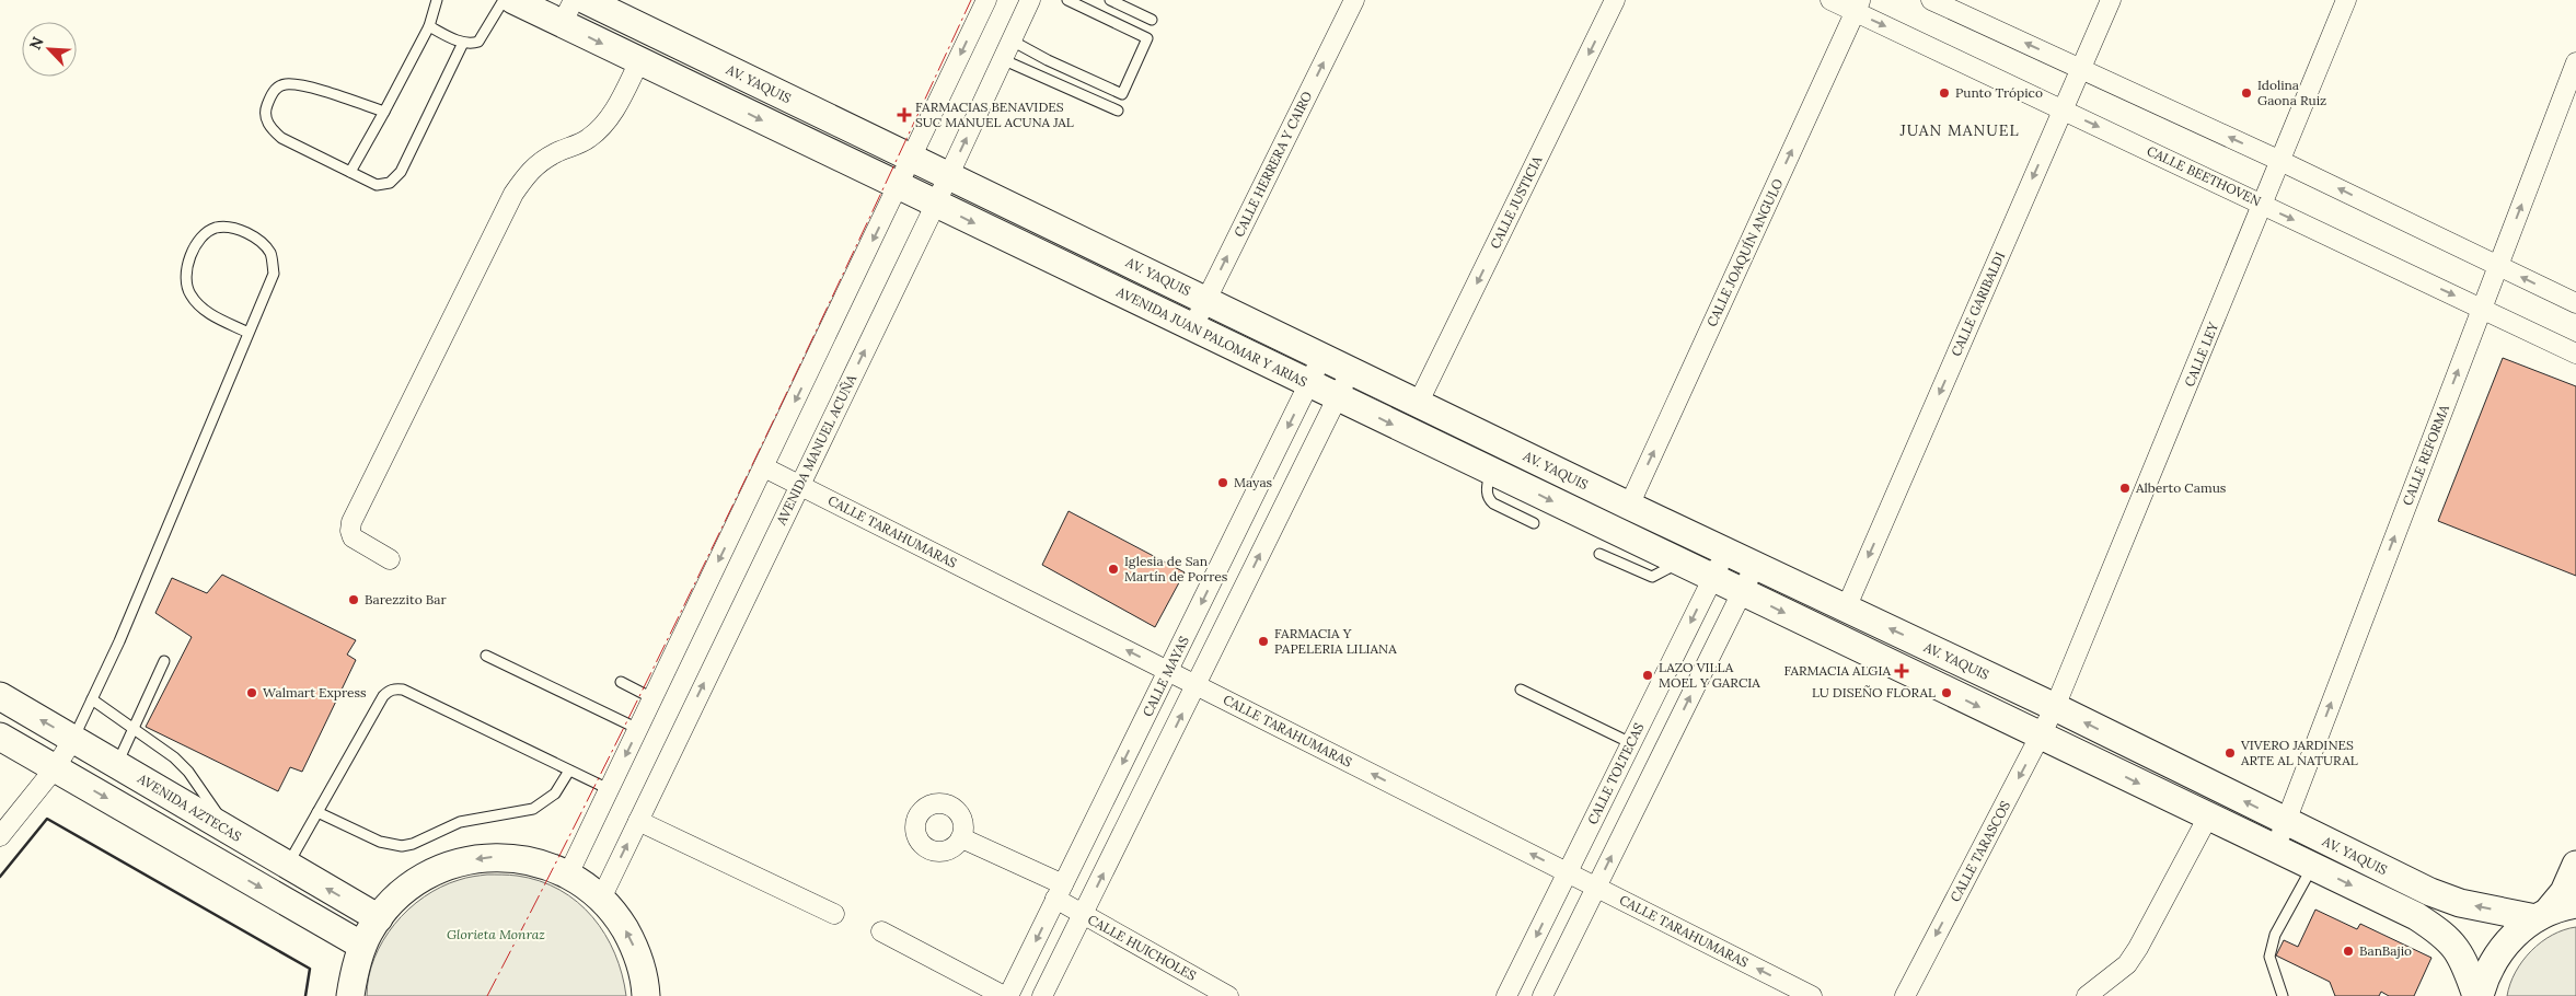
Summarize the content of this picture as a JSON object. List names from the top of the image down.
{
  "streets": {
    "street": [
      "AV. YAQUIS",
      "CALLE HERRERA Y CAIRO",
      "CALLE BEETHOVEN",
      "CALLE JUSTICIA",
      "CALLE JOAQUÍN ANGULO",
      "CALLE GARIBALDI",
      "AVENIDA JUAN PALOMAR Y ARIAS",
      "CALLE LEY",
      "AVENIDA MANUEL ACUÑA",
      "CALLE REFORMA",
      "CALLE TARAHUMARAS",
      "CALLE MAYAS",
      "CALLE TOLTECAS",
      "AVENIDA AZTECAS",
      "CALLE TARASCOS",
      "CALLE HUICHOLES"
    ]
  },
  "crossings": [
    ["AV. YAQUIS", "CALLE HERRERA Y CAIRO"],
    ["AV. YAQUIS", "CALLE JUSTICIA"],
    ["AV. YAQUIS", "CALLE JOAQUÍN ANGULO"],
    ["AV. YAQUIS", "CALLE GARIBALDI"],
    ["AV. YAQUIS", "AVENIDA JUAN PALOMAR Y ARIAS"],
    ["AV. YAQUIS", "CALLE LEY"],
    ["AV. YAQUIS", "AVENIDA MANUEL ACUÑA"],
    ["AV. YAQUIS", "CALLE REFORMA"],
    ["AV. YAQUIS", "CALLE MAYAS"],
    ["AV. YAQUIS", "CALLE TOLTECAS"],
    ["AV. YAQUIS", "CALLE TARASCOS"],
    ["CALLE HERRERA Y CAIRO", "AVENIDA JUAN PALOMAR Y ARIAS"],
    ["CALLE BEETHOVEN", "CALLE JOAQUÍN ANGULO"],
    ["CALLE BEETHOVEN", "CALLE GARIBALDI"],
    ["CALLE BEETHOVEN", "CALLE LEY"],
    ["CALLE BEETHOVEN", "CALLE REFORMA"],
    ["AVENIDA JUAN PALOMAR Y ARIAS", "AVENIDA MANUEL ACUÑA"],
    ["AVENIDA JUAN PALOMAR Y ARIAS", "CALLE MAYAS"],
    ["CALLE LEY", "CALLE TARASCOS"],
    ["AVENIDA MANUEL ACUÑA", "CALLE TARAHUMARAS"],
    ["CALLE TARAHUMARAS", "CALLE MAYAS"],
    ["CALLE TARAHUMARAS", "CALLE TOLTECAS"],
    ["CALLE MAYAS", "CALLE HUICHOLES"]
  ],
  "one_way": [
    "CALLE HERRERA Y CAIRO",
    "CALLE JUSTICIA",
    "CALLE JOAQUÍN ANGULO",
    "CALLE GARIBALDI",
    "AVENIDA JUAN PALOMAR Y ARIAS",
    "CALLE REFORMA",
    "CALLE TARAHUMARAS",
    "CALLE TARASCOS"
  ],
  "districts": ["JUAN MANUEL"],
  "parks": ["Glorieta Monraz"],
  "places": {
    "other": [
      "Punto Trópico",
      "Idolina Gaona Ruiz",
      "Mayas",
      "Alberto Camus",
      "Iglesia de San Martín de Porres",
      "Barezzito Bar",
      "FARMACIA Y PAPELERIA LILIANA",
      "LAZO VILLA MOEL Y GARCIA",
      "Walmart Express",
      "LU DISEÑO FLORAL",
      "VIVERO JARDINES ARTE AL NATURAL",
      "BanBajio"
    ],
    "health": ["FARMACIAS BENAVIDES SUC MANUEL ACUNA JAL", "FARMACIA ALGIA"]
  },
  "north": "top left"
}
